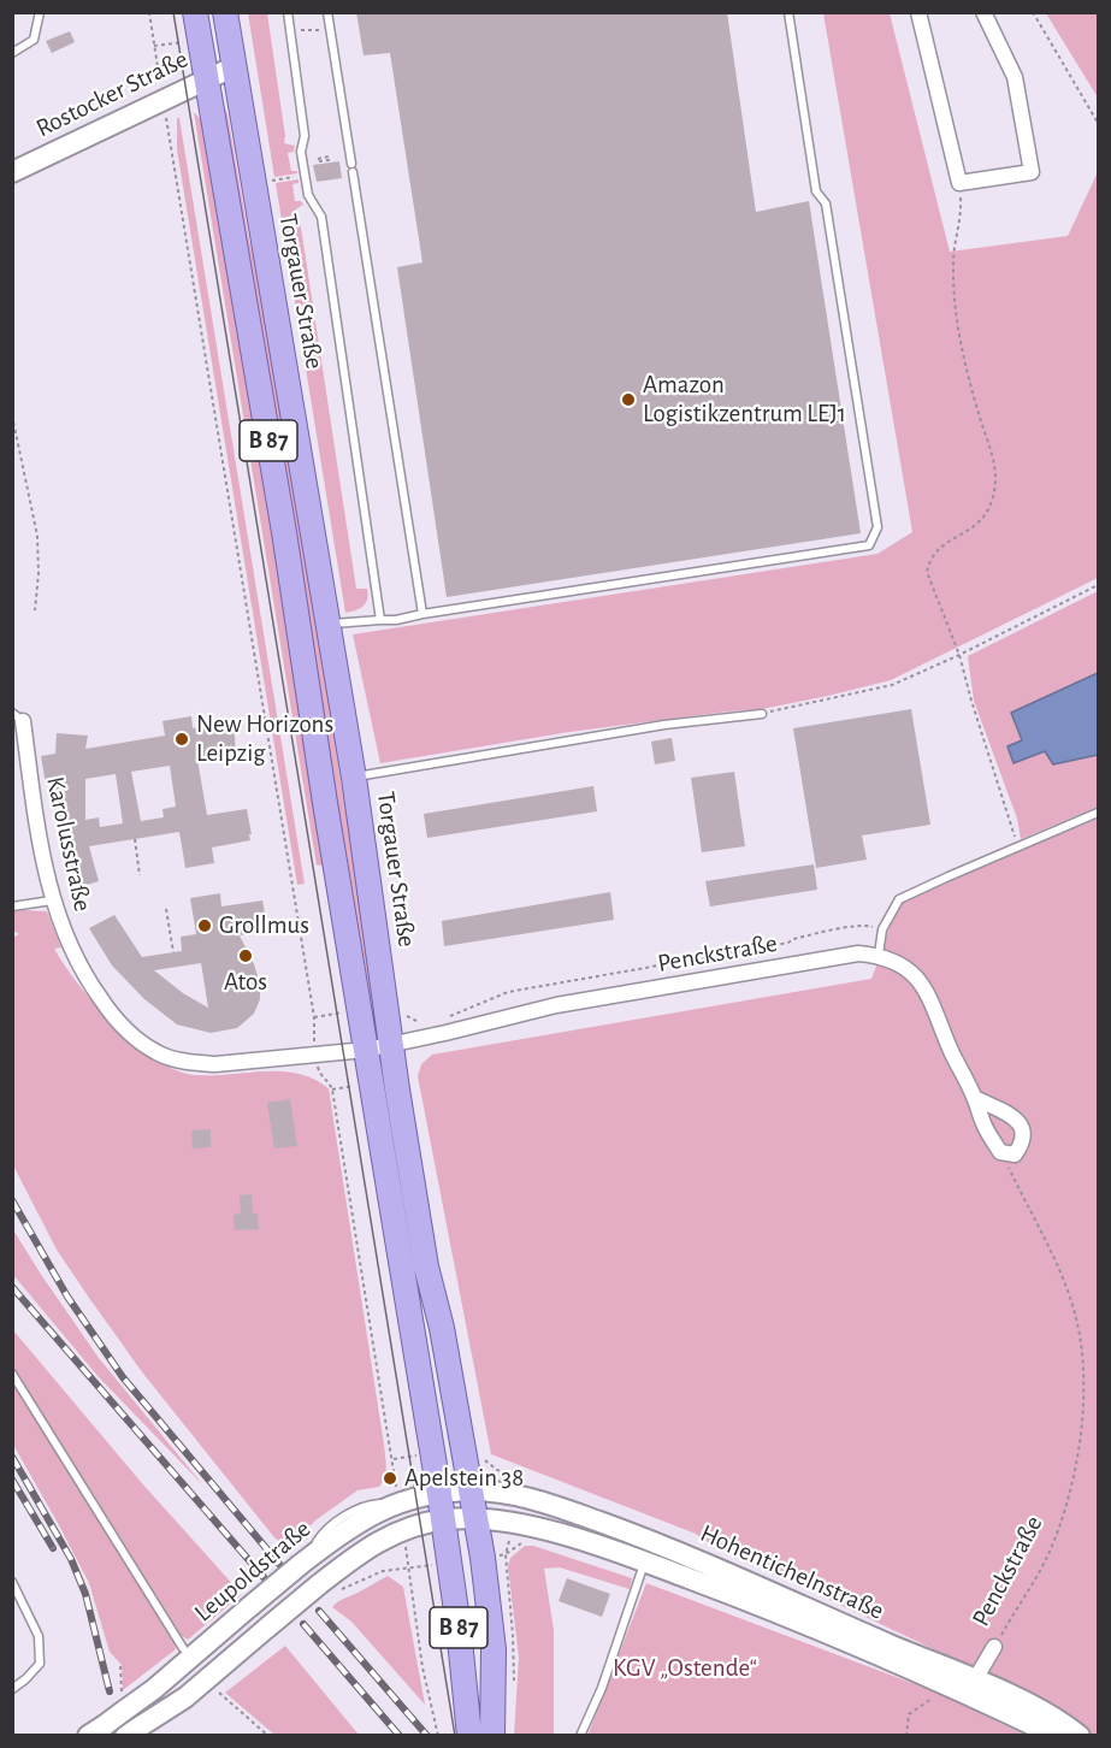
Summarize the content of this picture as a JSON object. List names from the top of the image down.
{
  "streets": {
    "main road": [
      "Rostocker Straße",
      "Torgauer Straße",
      "B 87",
      "Leupoldstraße",
      "Hohentichelnstraße"
    ],
    "street": ["Karolusstraße", "Penckstraße"]
  },
  "crossings": [
    ["Rostocker Straße", "Torgauer Straße"],
    ["Rostocker Straße", "B 87"],
    ["Torgauer Straße", "Karolusstraße"],
    ["Torgauer Straße", "Penckstraße"],
    ["Torgauer Straße", "Leupoldstraße"],
    ["Torgauer Straße", "Hohentichelnstraße"],
    ["B 87", "Karolusstraße"],
    ["B 87", "Leupoldstraße"],
    ["B 87", "Hohentichelnstraße"],
    ["Karolusstraße", "Penckstraße"],
    ["Penckstraße", "Hohentichelnstraße"],
    ["Leupoldstraße", "Hohentichelnstraße"]
  ],
  "parks": ["KGV „Ostende“"],
  "places": [
    "Amazon Logistikzentrum LEJ1",
    "New Horizons Leipzig",
    "Grollmus",
    "Atos",
    "Apelstein 38"
  ]
}
